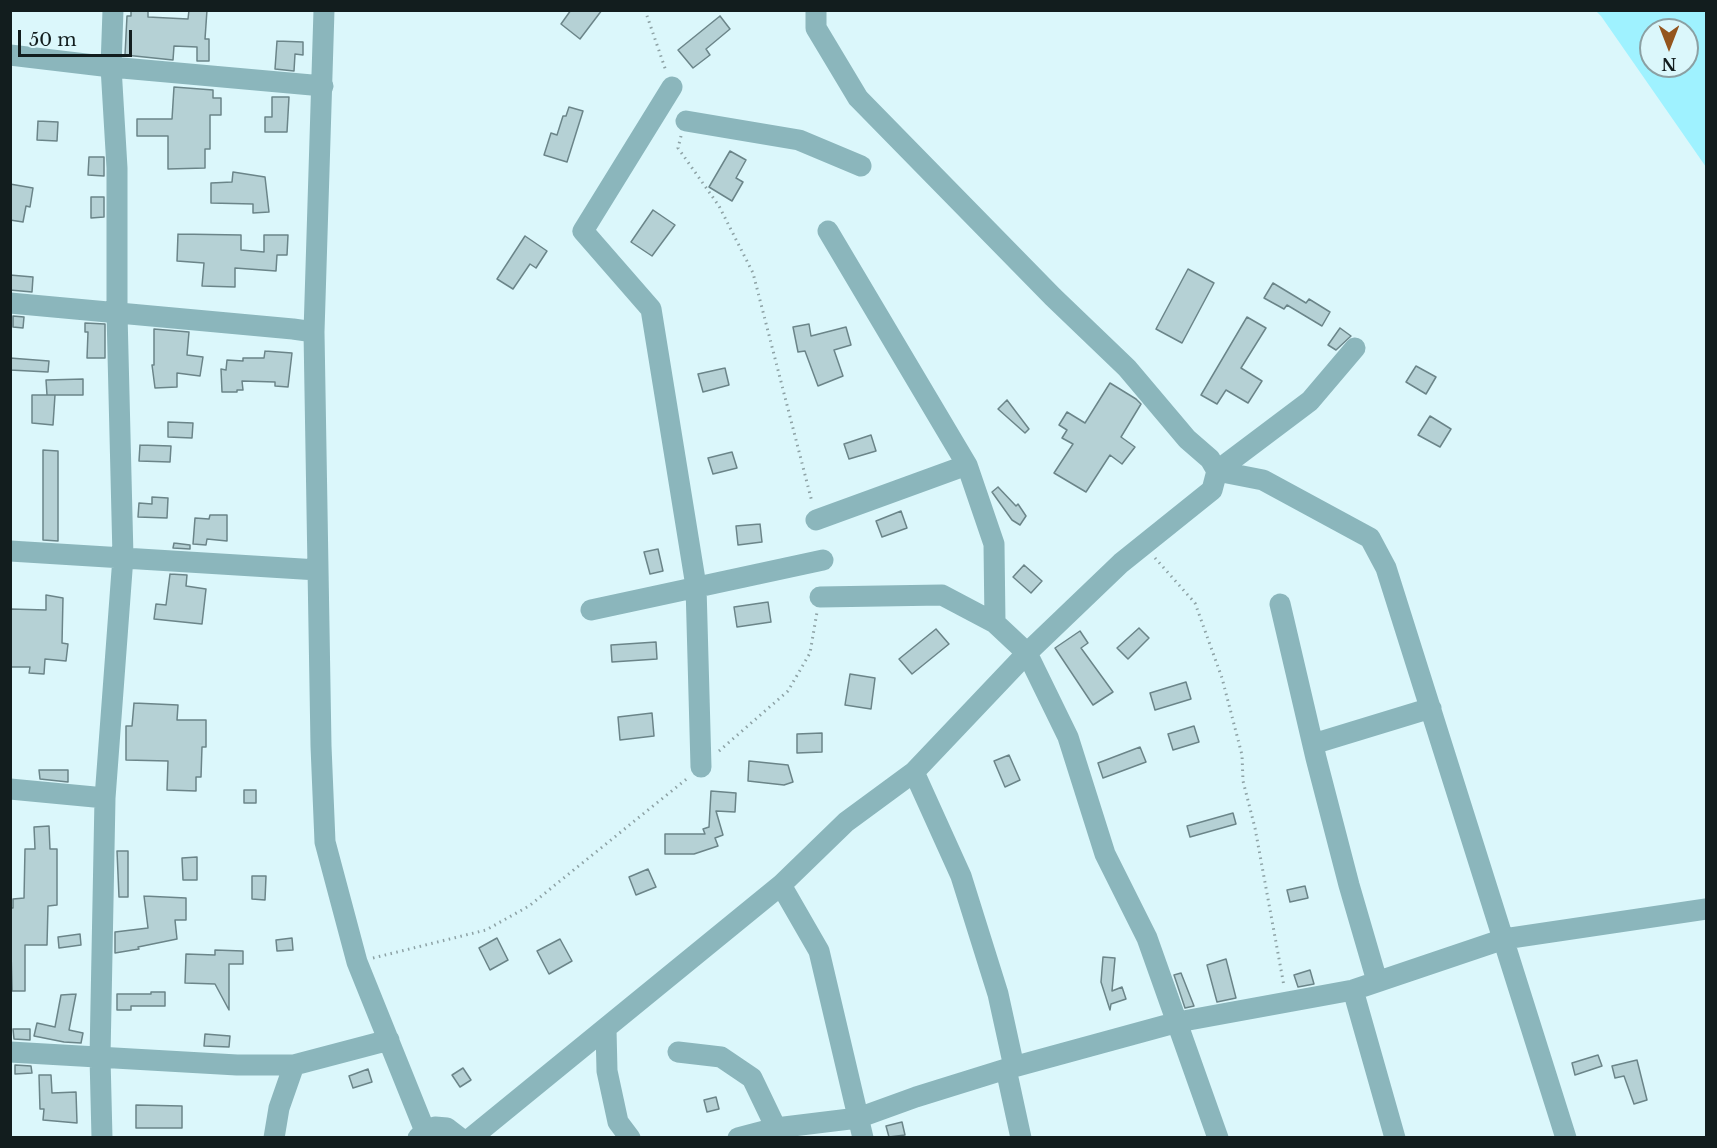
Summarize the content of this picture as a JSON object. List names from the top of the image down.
{
  "scale_bar": "50 m",
  "north": "bottom"
}
